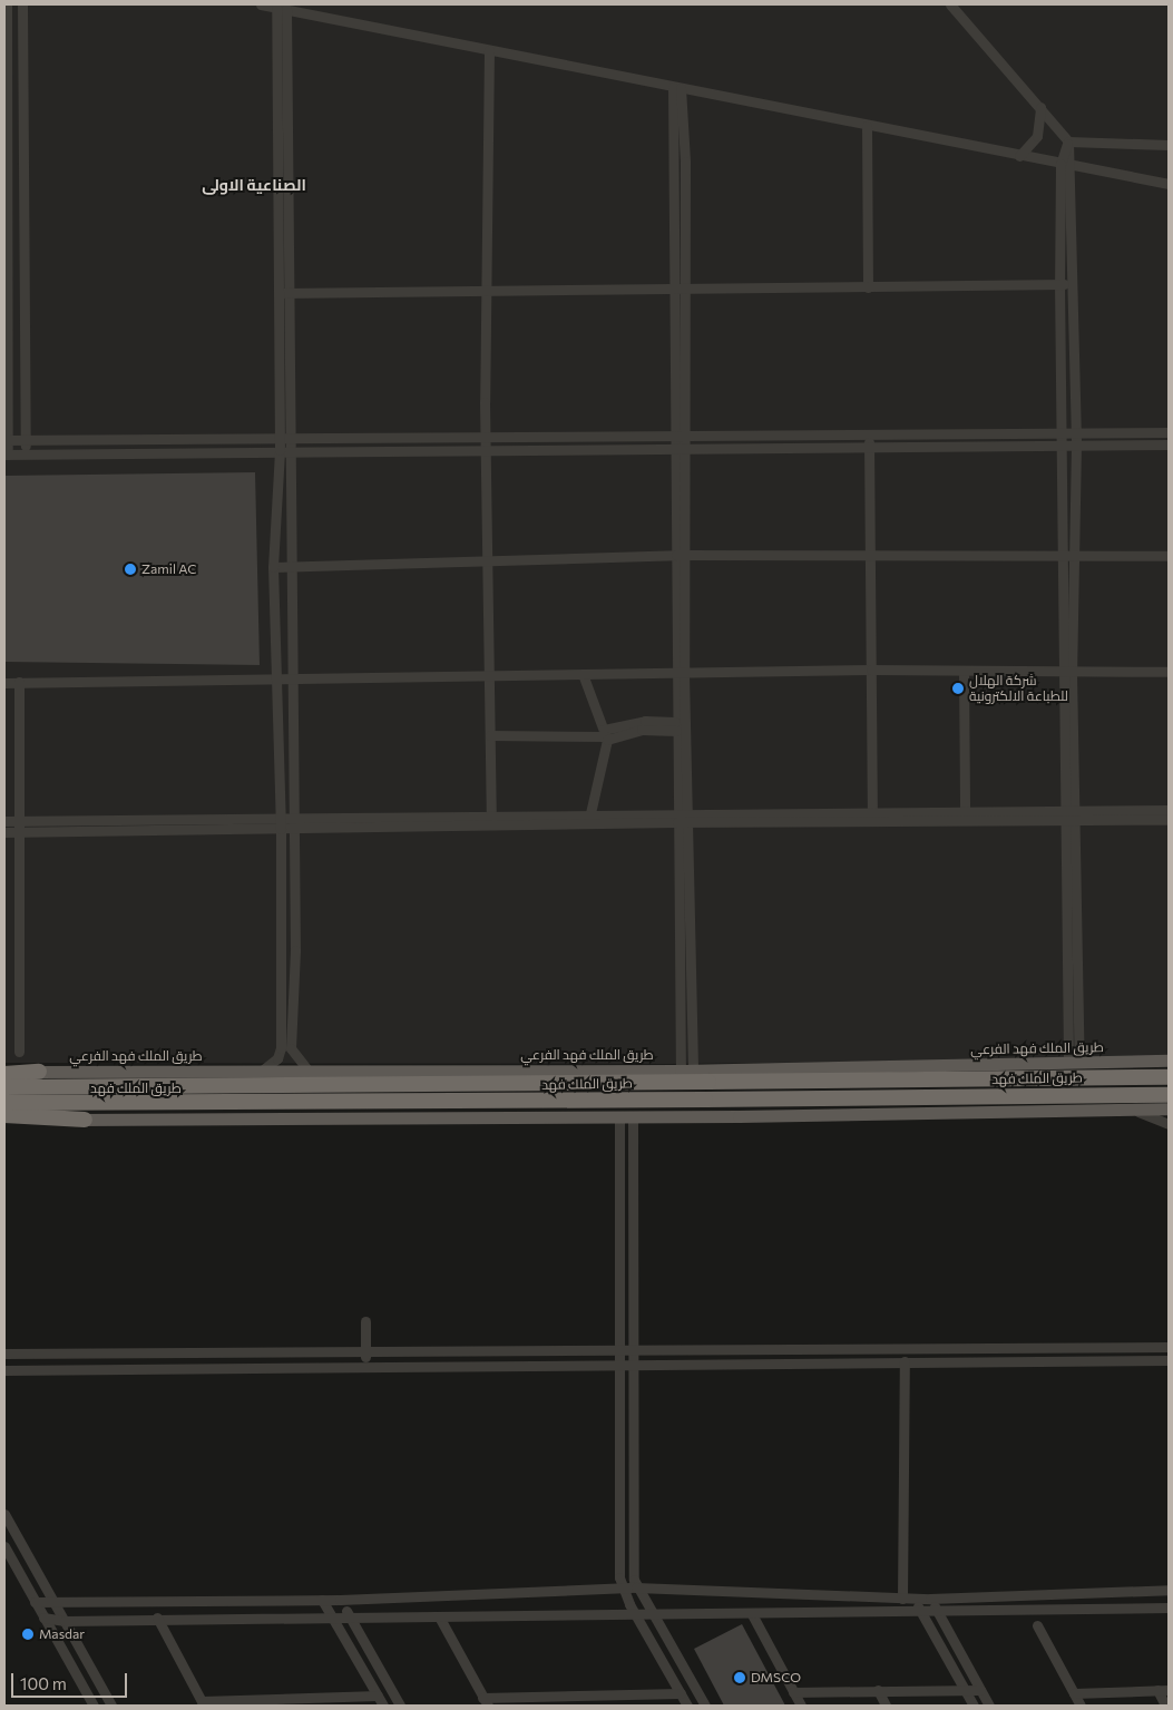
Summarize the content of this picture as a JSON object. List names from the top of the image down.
{
  "streets": {
    "highway": ["طريق الملك فهد"],
    "main road": ["طريق الملك فهد الفرعي"]
  },
  "districts": ["الصناعية الاولى"],
  "places": [
    "Zamil AC",
    "شركة الهلال للطباعة الالكترونية",
    "Masdar",
    "DMSCO"
  ],
  "scale_bar": "100 m"
}
